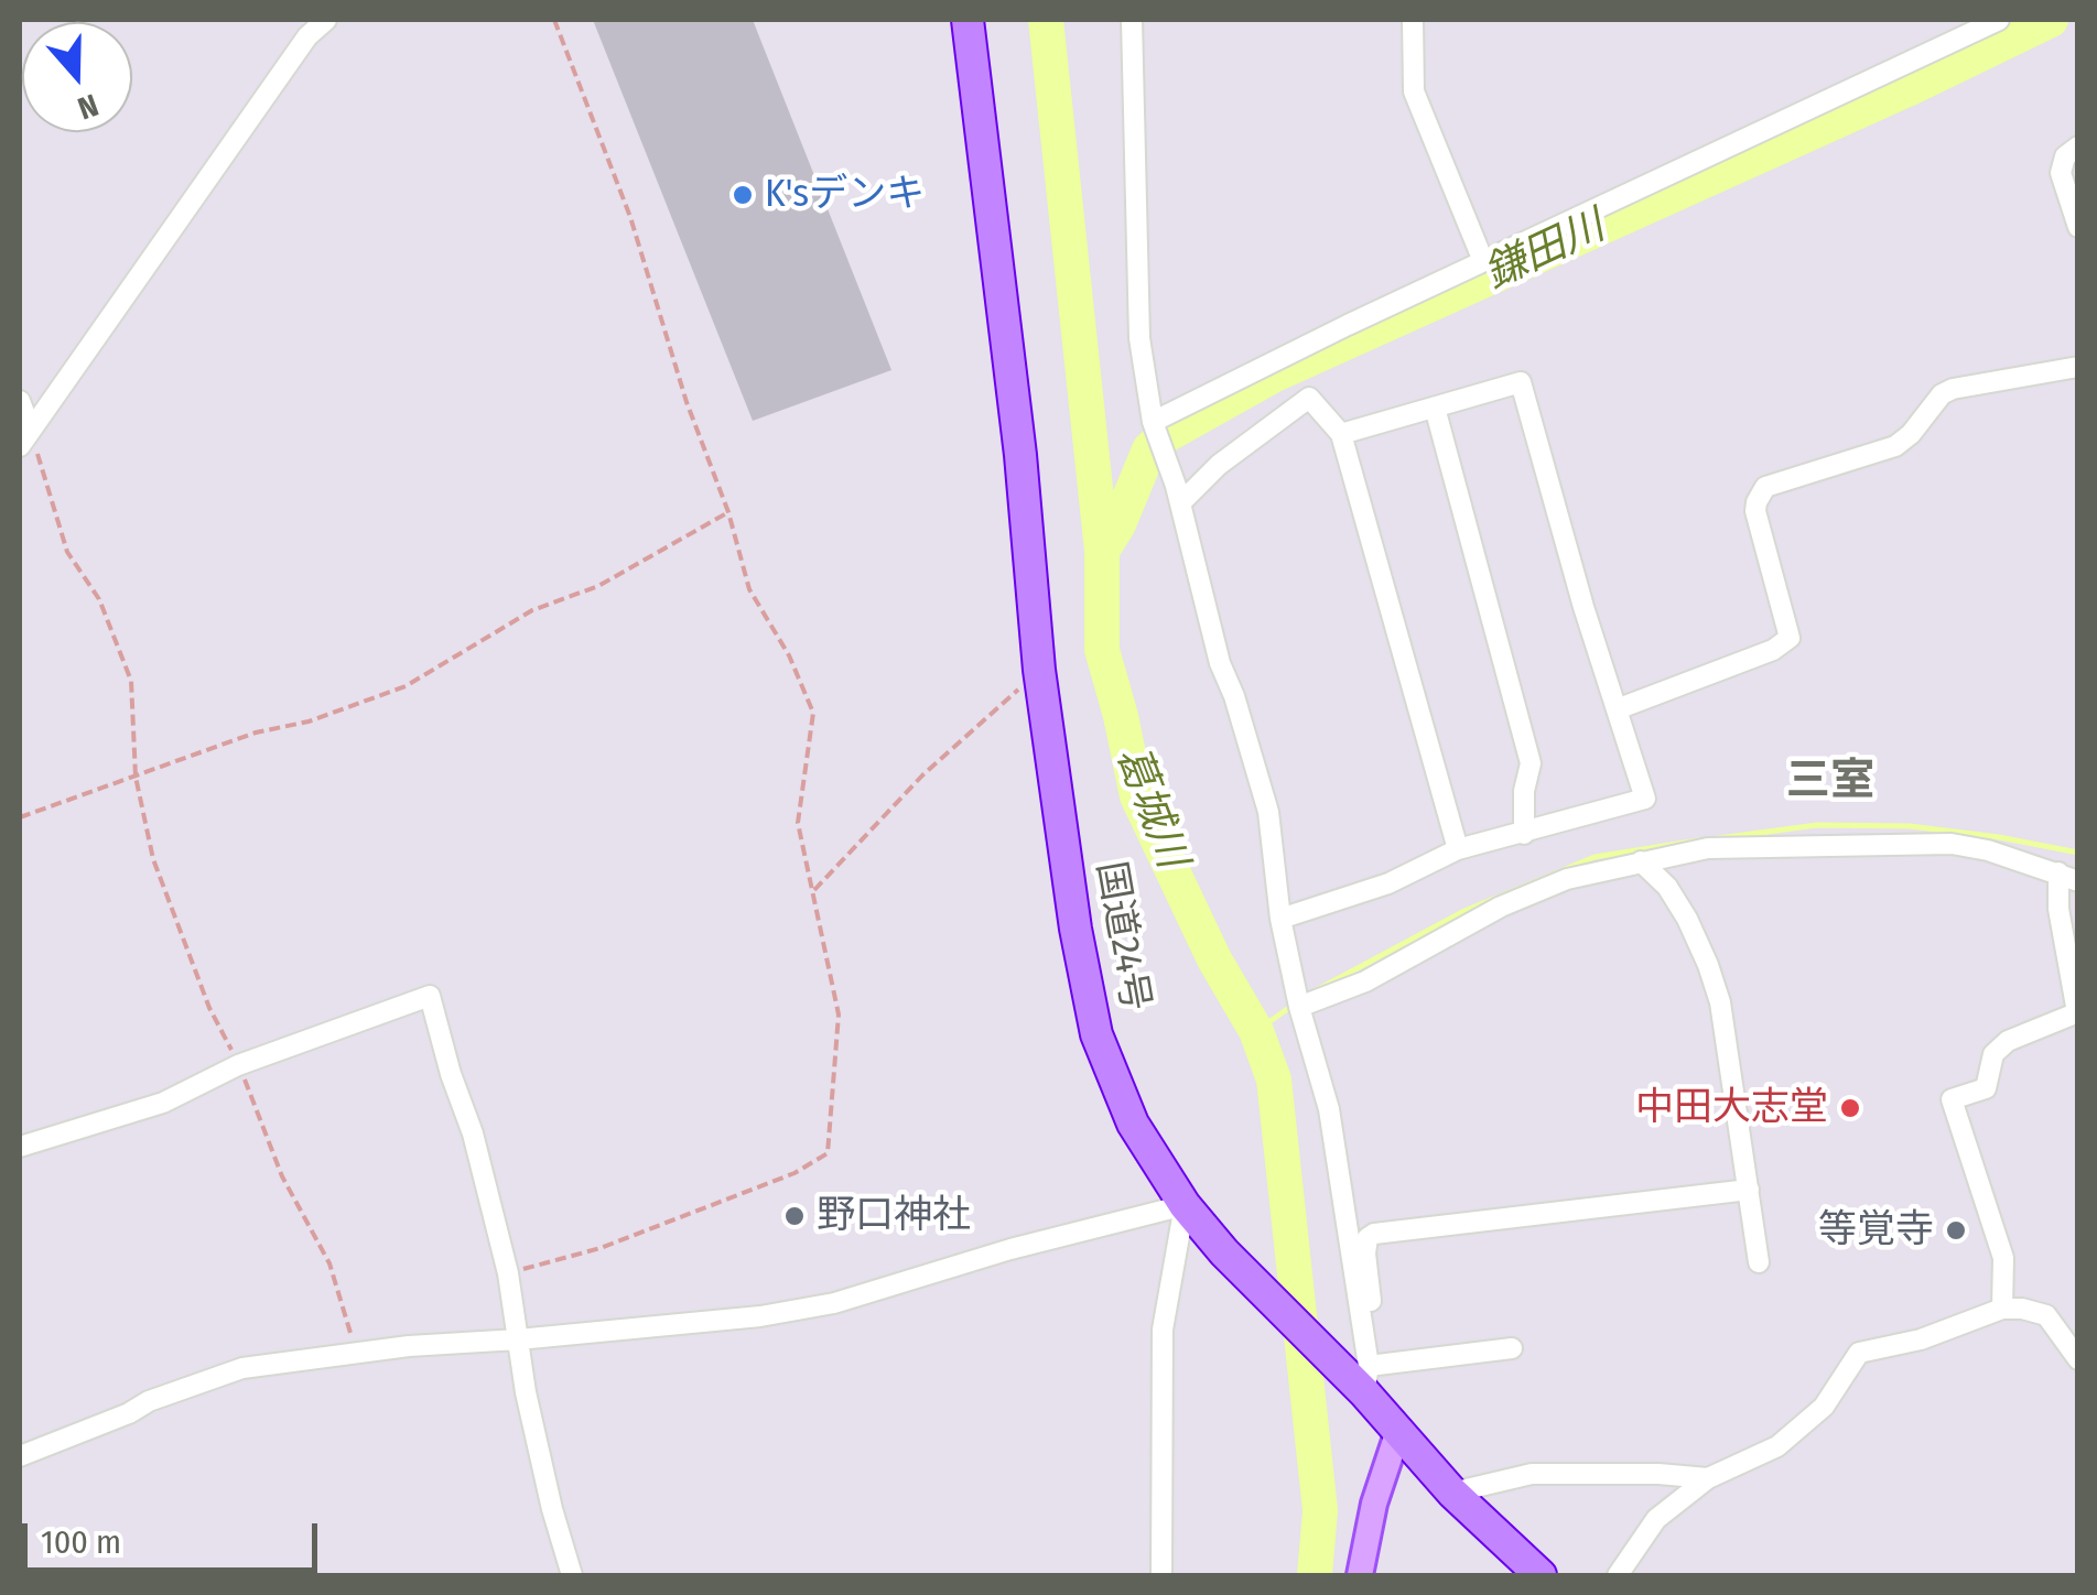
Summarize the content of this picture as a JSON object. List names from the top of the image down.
{
  "streets": {
    "highway": ["国道24号"]
  },
  "districts": ["三室"],
  "water": ["鎌田川", "葛城川"],
  "places": [
    "K'sデンキ",
    "中田大志堂",
    "野口神社",
    "等覚寺"
  ],
  "scale_bar": "100 m",
  "north": "bottom"
}
